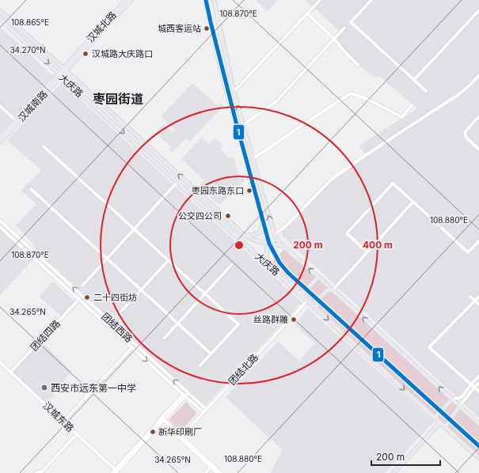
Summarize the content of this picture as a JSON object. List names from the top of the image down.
{
  "streets": {
    "main road": ["汉城北路", "大庆路", "汉城南路"],
    "street": [
      "团结西路",
      "团结四路",
      "团结北路",
      "汉城东路"
    ]
  },
  "crossings": [
    ["汉城北路", "大庆路"],
    ["汉城北路", "汉城南路"],
    ["大庆路", "汉城南路"],
    ["大庆路", "团结北路"],
    ["团结西路", "团结四路"],
    ["团结西路", "团结北路"],
    ["团结四路", "汉城东路"]
  ],
  "districts": ["枣园街道"],
  "places": [
    "城西客运站",
    "汉城路大庆路口",
    "枣园东路东口",
    "公交四公司",
    "二十四街坊",
    "丝路群雕",
    "西安市远东第一中学",
    "新华印刷厂"
  ],
  "lines": ["transit line 1"],
  "scale_bar": "200 m",
  "coordinates": [
    "108.870°E",
    "108.865°E",
    "34.270°N",
    "108.880°E",
    "34.265°N"
  ],
  "rings": ["200 m", "400 m"]
}
